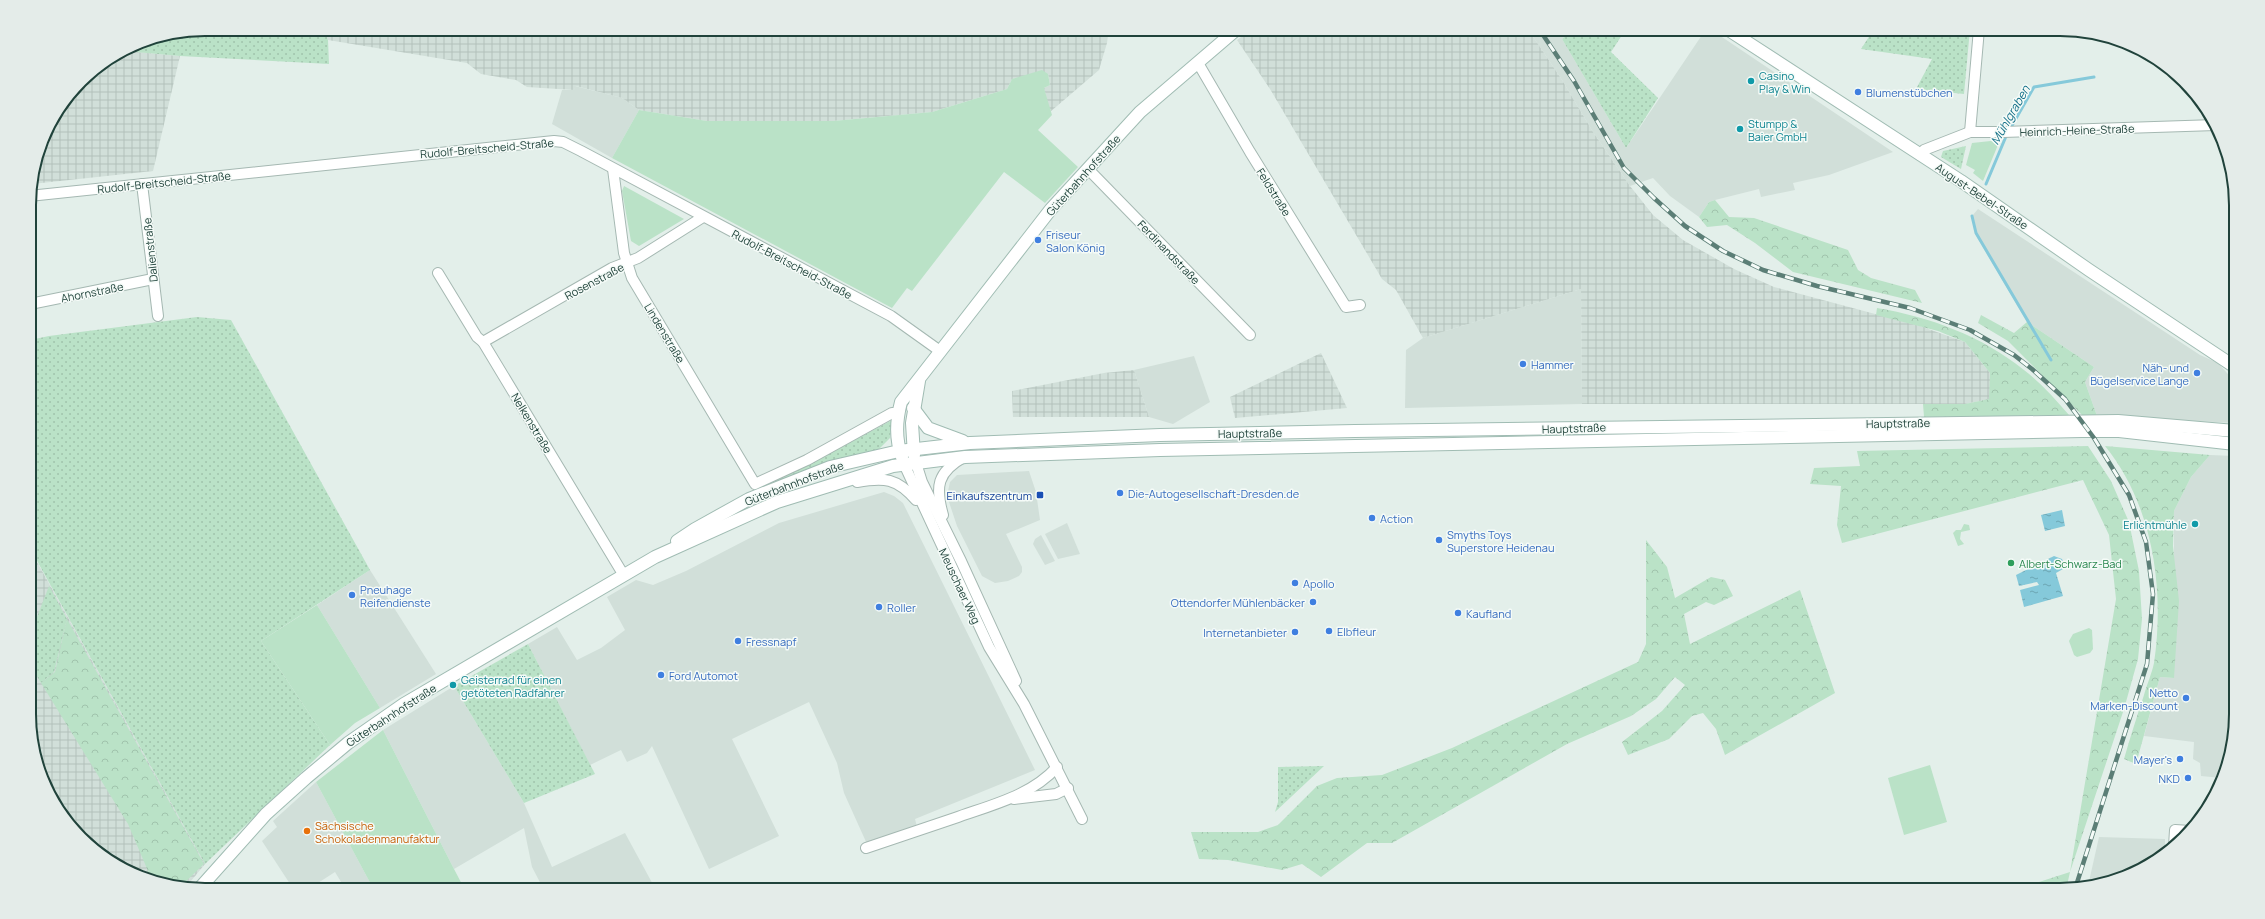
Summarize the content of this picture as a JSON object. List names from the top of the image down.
{
  "streets": {
    "main road": ["Güterbahnhofstraße", "August-Bebel-Straße", "Hauptstraße"],
    "street": [
      "Heinrich-Heine-Straße",
      "Rudolf-Breitscheid-Straße",
      "Feldstraße",
      "Dalienstraße",
      "Ferdinandstraße",
      "Rosenstraße",
      "Ahornstraße",
      "Lindenstraße",
      "Nelkenstraße",
      "Meuschaer Weg"
    ]
  },
  "crossings": [
    ["Heinrich-Heine-Straße", "August-Bebel-Straße"],
    ["Rudolf-Breitscheid-Straße", "Güterbahnhofstraße"],
    ["Rudolf-Breitscheid-Straße", "Dalienstraße"],
    ["Rudolf-Breitscheid-Straße", "Rosenstraße"],
    ["Rudolf-Breitscheid-Straße", "Lindenstraße"],
    ["Güterbahnhofstraße", "Feldstraße"],
    ["Güterbahnhofstraße", "Ferdinandstraße"],
    ["Güterbahnhofstraße", "Lindenstraße"],
    ["Güterbahnhofstraße", "Nelkenstraße"],
    ["Güterbahnhofstraße", "Hauptstraße"],
    ["Güterbahnhofstraße", "Meuschaer Weg"],
    ["Dalienstraße", "Ahornstraße"],
    ["Rosenstraße", "Lindenstraße"],
    ["Rosenstraße", "Nelkenstraße"],
    ["Hauptstraße", "Meuschaer Weg"]
  ],
  "water": ["Mühlgraben"],
  "places": {
    "other": [
      "Casino Play & Win",
      "Blumenstübchen",
      "Stumpp & Baier GmbH",
      "Friseur Salon König",
      "Hammer",
      "Näh- und Bügelservice Lange",
      "Die-Autogesellschaft-Dresden.de",
      "Action",
      "Erlichtmühle",
      "Smyths Toys Superstore Heidenau",
      "Albert-Schwarz-Bad",
      "Apollo",
      "Pneuhage Reifendienste",
      "Ottendorfer Mühlenbäcker",
      "Roller",
      "Kaufland",
      "Elbfleur",
      "Internetanbieter",
      "Fressnapf",
      "Ford Automot",
      "Geisterrad für einen getöteten Radfahrer",
      "Netto Marken-Discount",
      "Mayer's",
      "NKD",
      "Sächsische Schokoladenmanufaktur"
    ],
    "transit": ["Einkaufszentrum"]
  }
}
